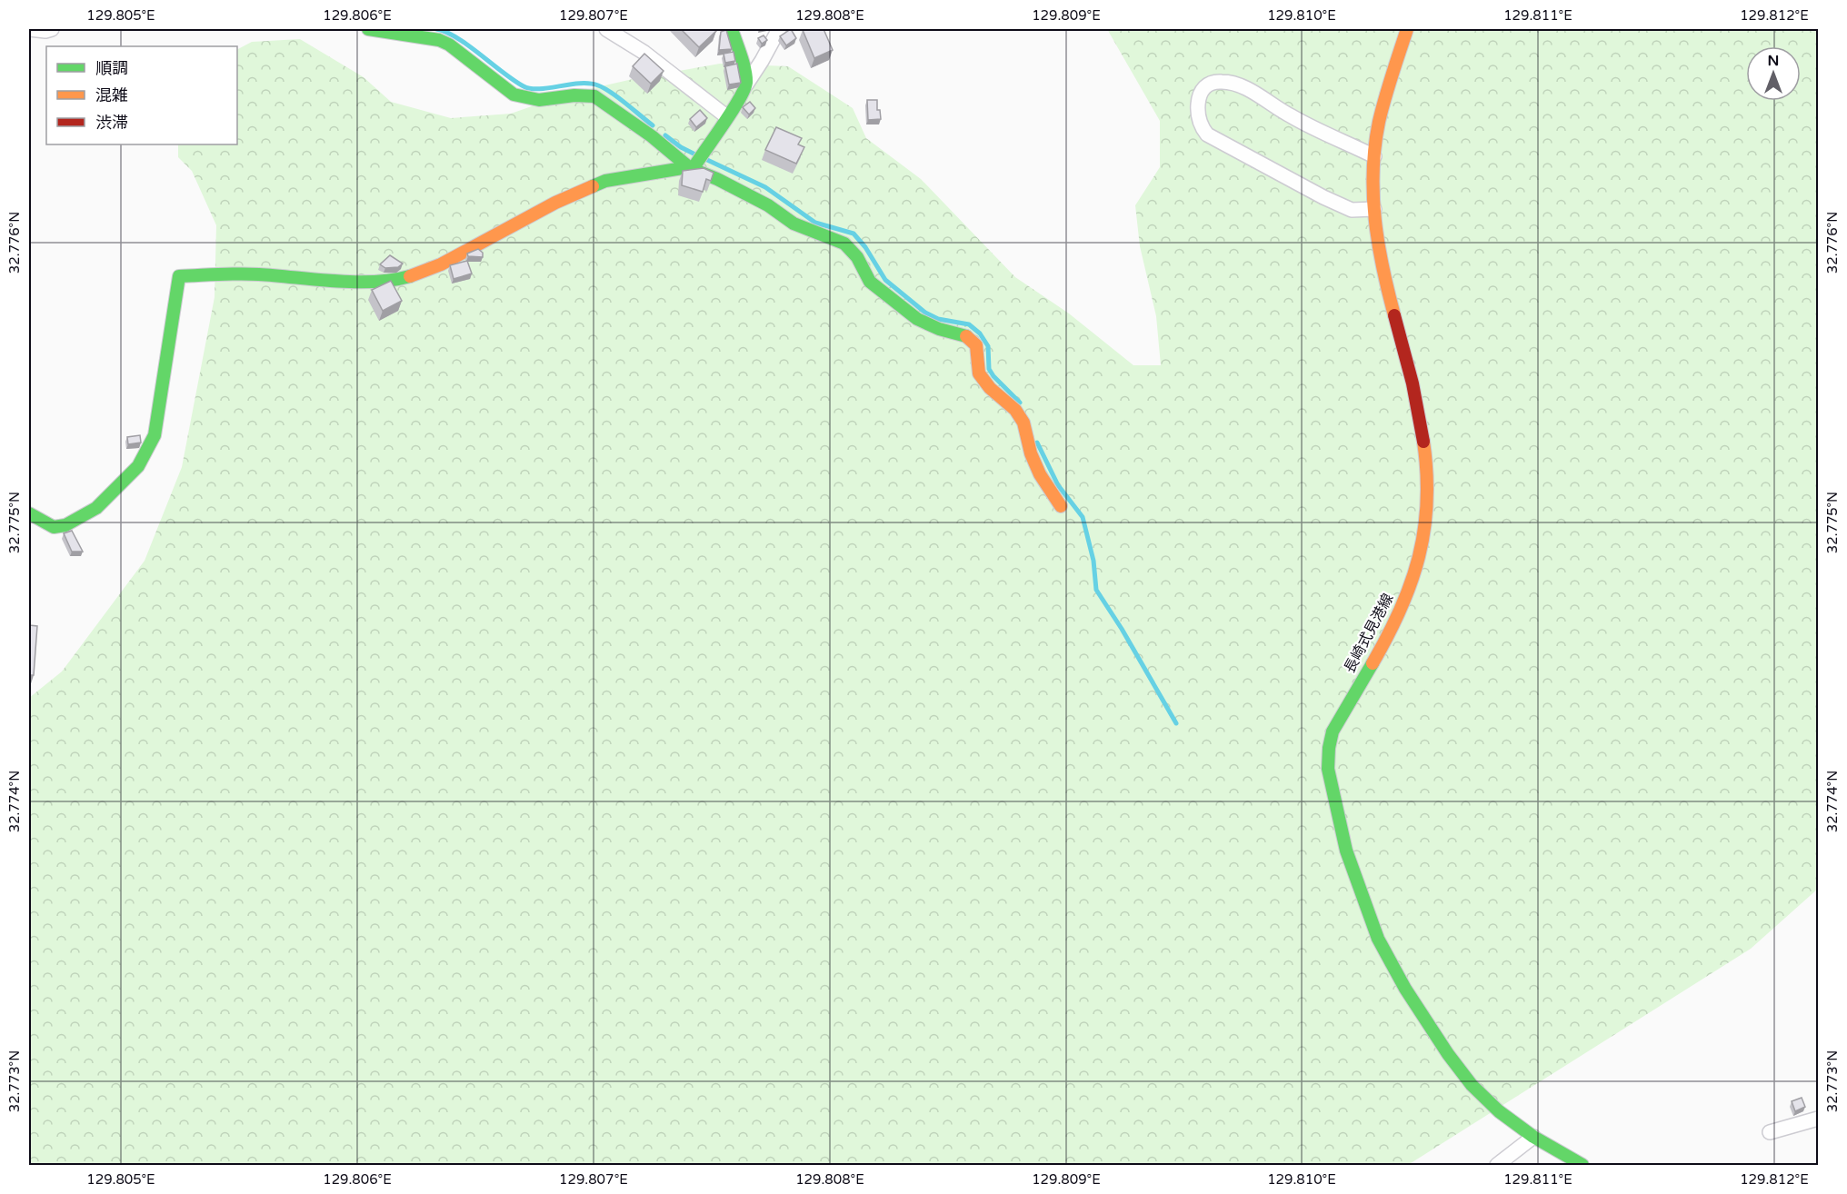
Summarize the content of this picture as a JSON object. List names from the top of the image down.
{
  "streets": {
    "street": ["長崎式見港線"]
  },
  "legend": ["順調", "混雑", "渋滞"],
  "north": "top",
  "coordinates": [
    "129.805°E",
    "129.806°E",
    "129.807°E",
    "129.808°E",
    "129.809°E",
    "129.810°E",
    "129.811°E",
    "129.812°E",
    "32.776°N",
    "32.775°N",
    "32.774°N",
    "32.773°N"
  ]
}
